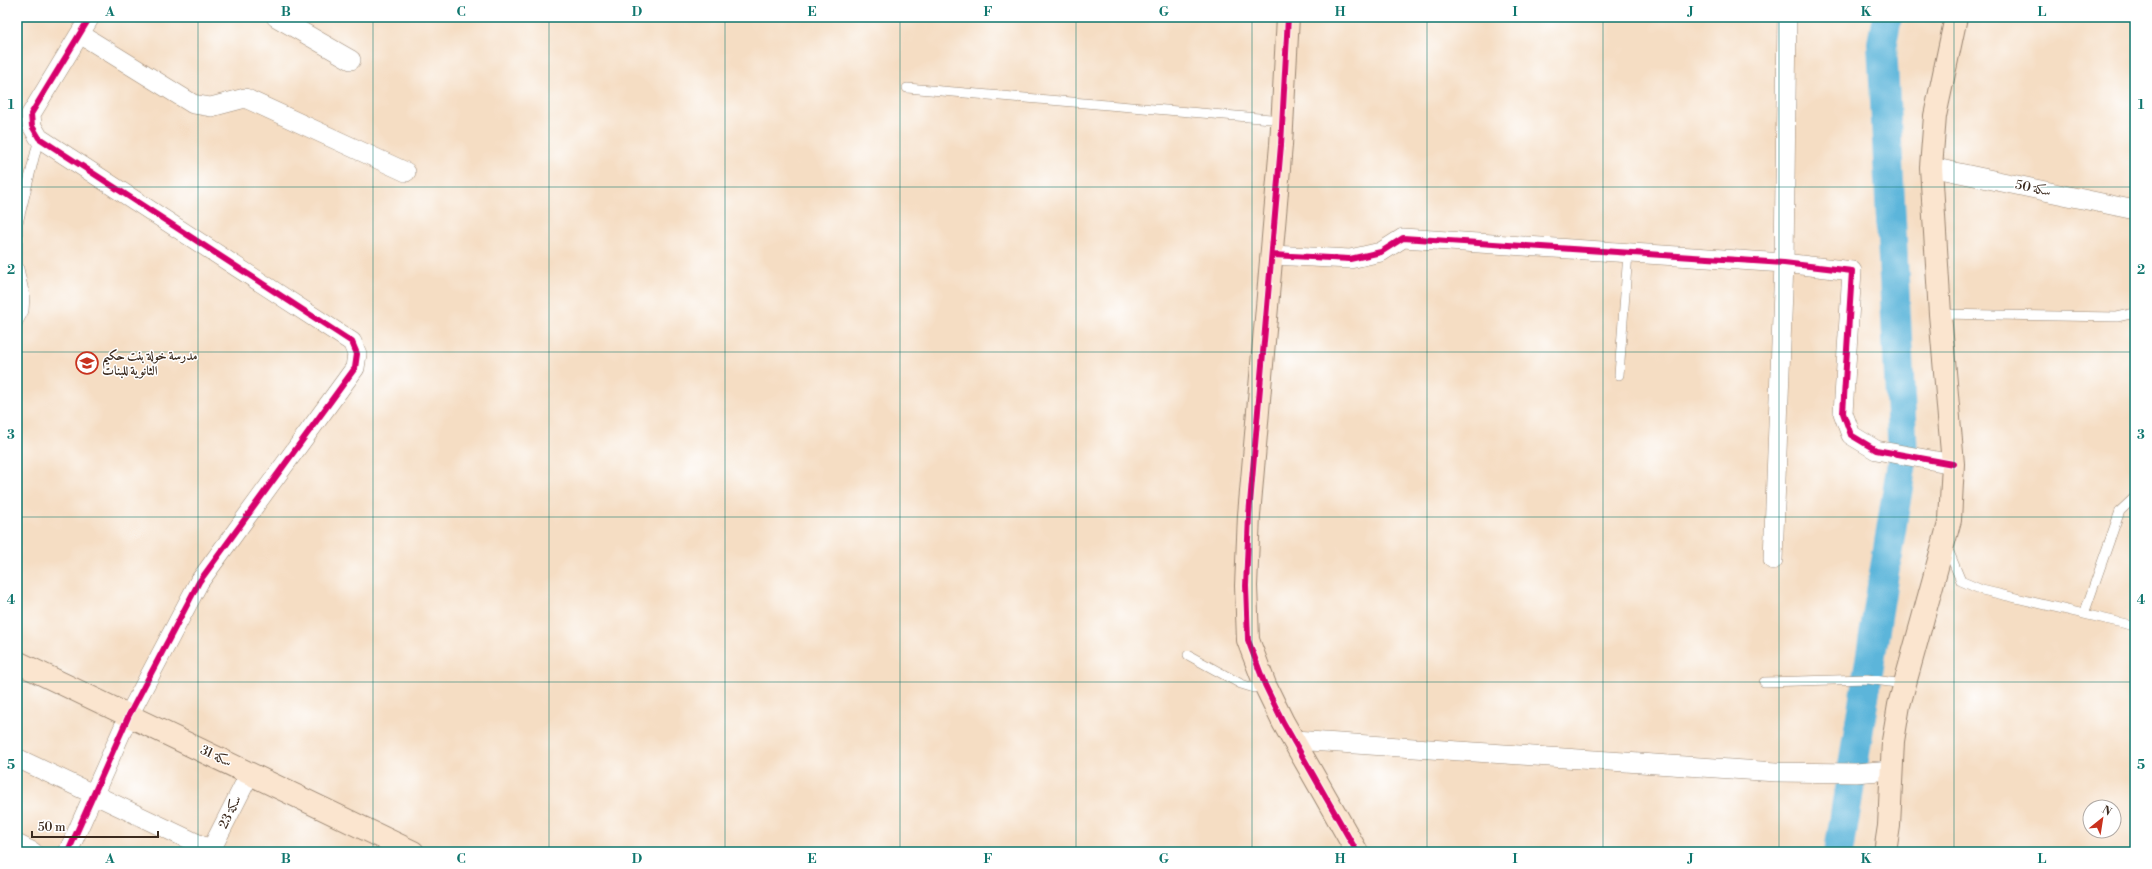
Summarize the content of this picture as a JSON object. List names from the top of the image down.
{
  "streets": {
    "street": ["سكة 50", "سكة 31", "سكة 23"]
  },
  "crossings": [
    ["سكة 31", "سكة 23"]
  ],
  "places": {
    "school or university": ["مدرسة خولة بنت حكيم الثانوية للبنات"]
  },
  "scale_bar": "50 m",
  "north": "top right",
  "grid": {
    "columns": [
      "A",
      "B",
      "C",
      "D",
      "E",
      "F",
      "G",
      "H",
      "I",
      "J",
      "K",
      "L"
    ],
    "rows": [
      "1",
      "2",
      "3",
      "4",
      "5"
    ]
  }
}
